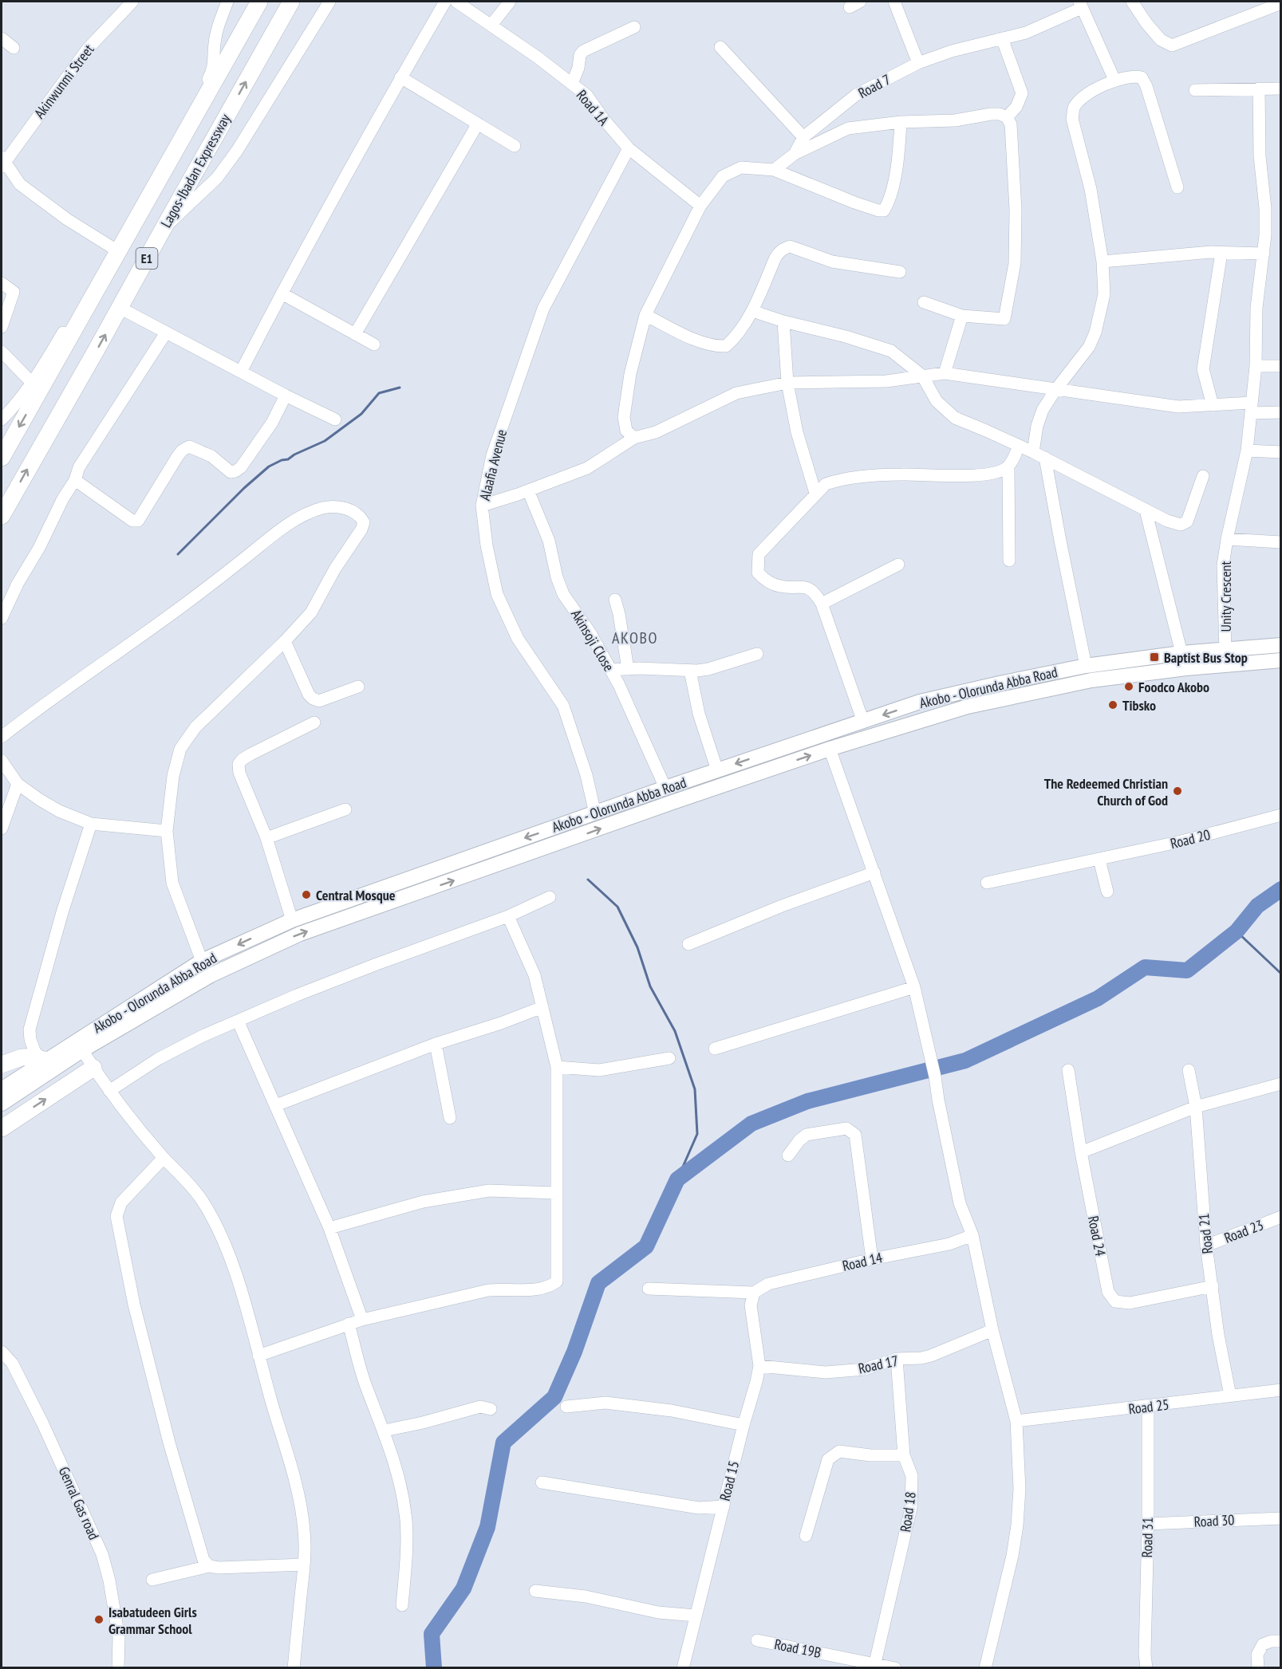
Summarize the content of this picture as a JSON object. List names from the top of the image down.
{
  "streets": {
    "highway": ["Lagos-Ibadan Expressway", "E1"],
    "main road": ["Akobo - Olorunda Abba Road"],
    "street": [
      "Akinwunmi Street",
      "Road 7",
      "Road 1A",
      "Alaafia Avenue",
      "Unity Crescent",
      "Akinsoji Close",
      "Road 20",
      "Road 23",
      "Road 21",
      "Road 24",
      "Road 14",
      "Road 17",
      "Road 25",
      "Road 15",
      "Genral Gas road",
      "Road 18",
      "Road 30",
      "Road 31",
      "Road 19B"
    ]
  },
  "crossings": [
    ["Road 1A", "Alaafia Avenue"],
    ["Alaafia Avenue", "Akobo - Olorunda Abba Road"],
    ["Unity Crescent", "Akobo - Olorunda Abba Road"],
    ["Akinsoji Close", "Akobo - Olorunda Abba Road"],
    ["Road 23", "Road 21"],
    ["Road 21", "Road 24"],
    ["Road 21", "Road 25"],
    ["Road 14", "Road 15"],
    ["Road 17", "Road 15"],
    ["Road 17", "Road 18"],
    ["Road 25", "Road 31"],
    ["Road 18", "Road 19B"],
    ["Road 30", "Road 31"]
  ],
  "districts": ["AKOBO"],
  "places": {
    "transit": ["Baptist Bus Stop"],
    "other": [
      "Foodco Akobo",
      "Tibsko",
      "The Redeemed Christian Church of God",
      "Central Mosque",
      "Isabatudeen Girls Grammar School"
    ]
  }
}
